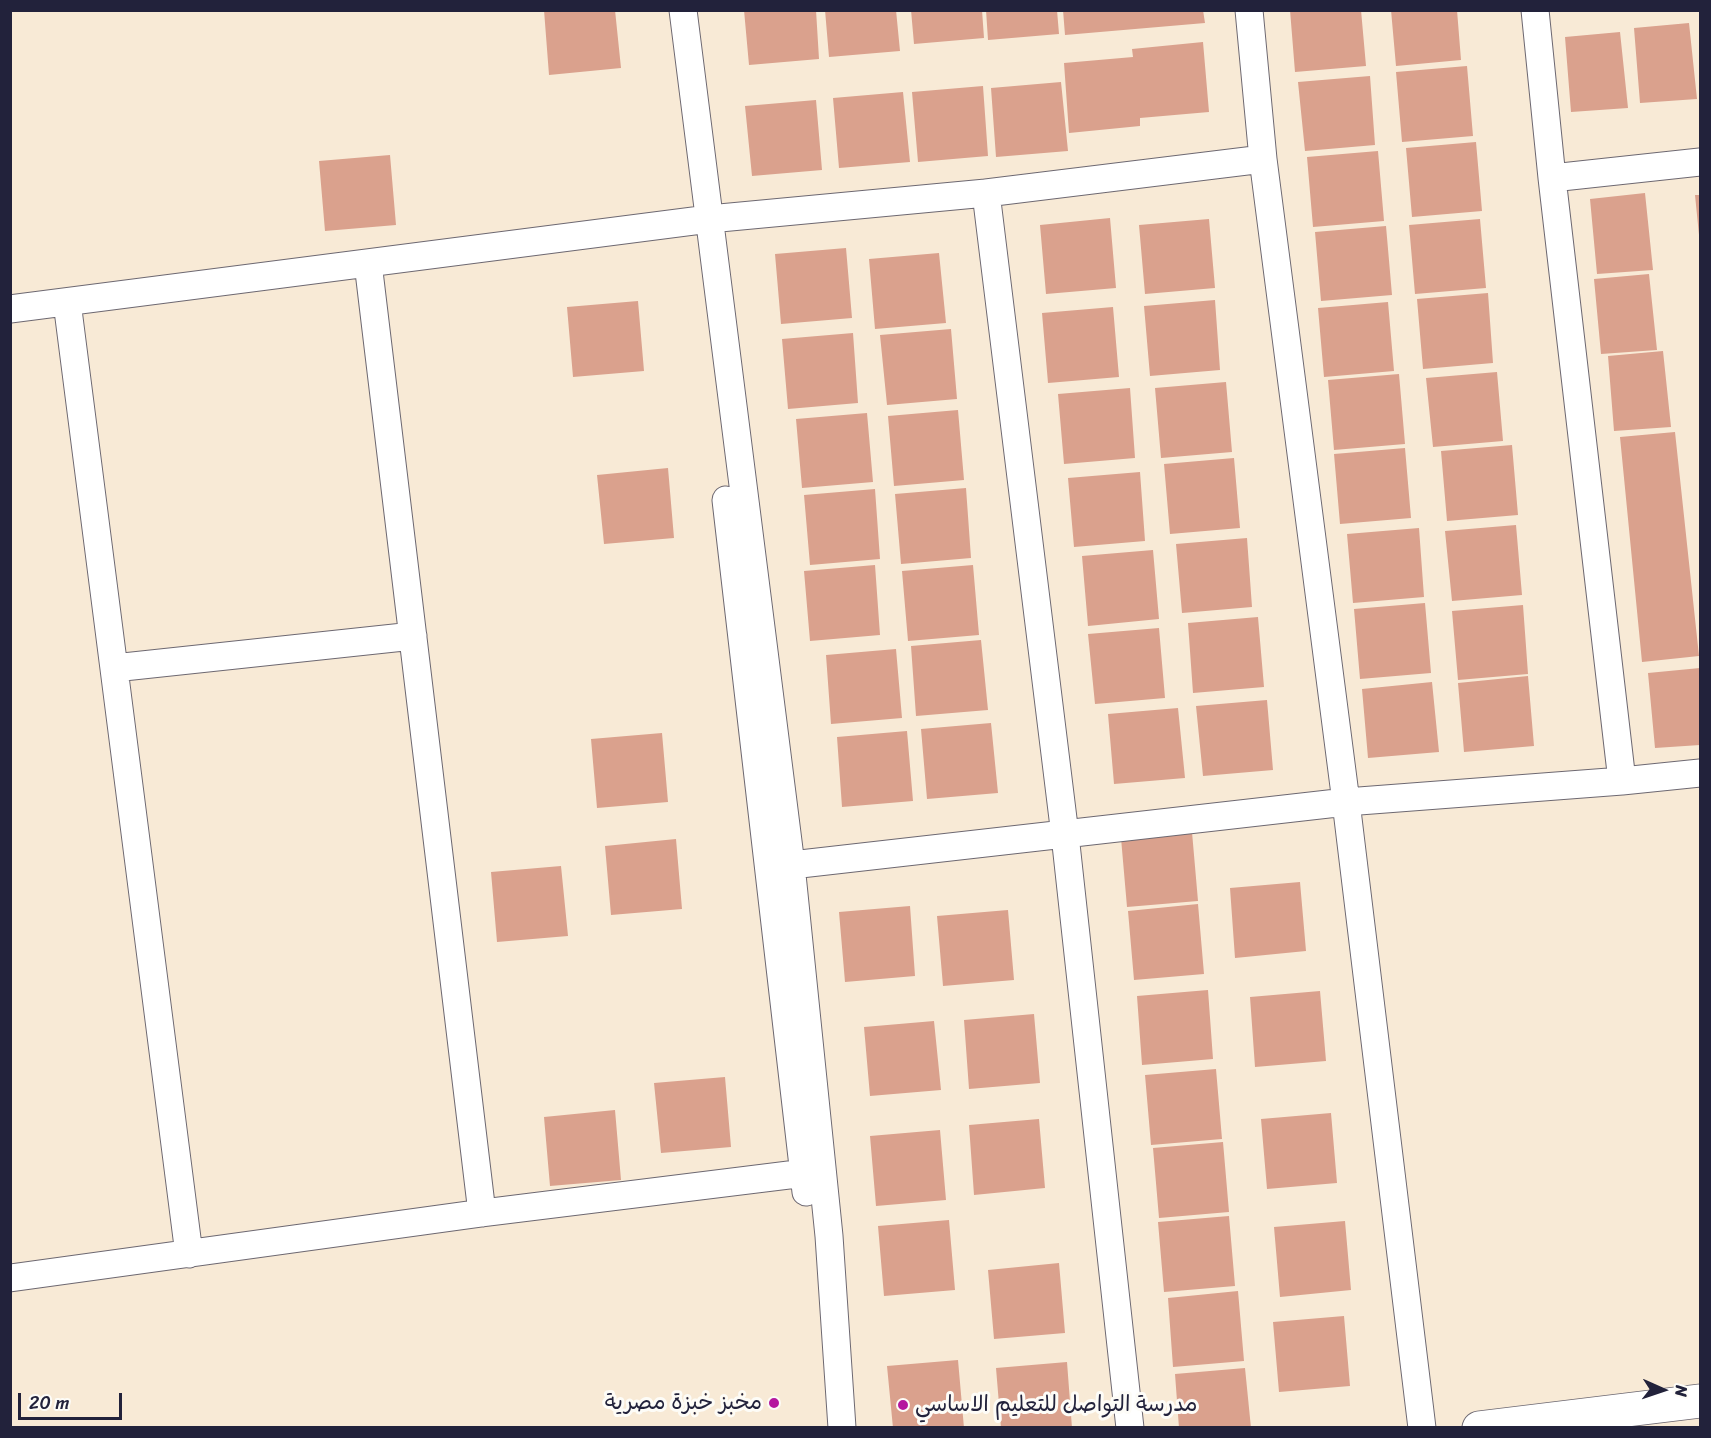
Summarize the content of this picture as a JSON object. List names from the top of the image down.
{
  "places": ["مخبز خبزة مصرية", "مدرسة التواصل للتعليم الاساسي"],
  "scale_bar": "20 m",
  "north": "right"
}
